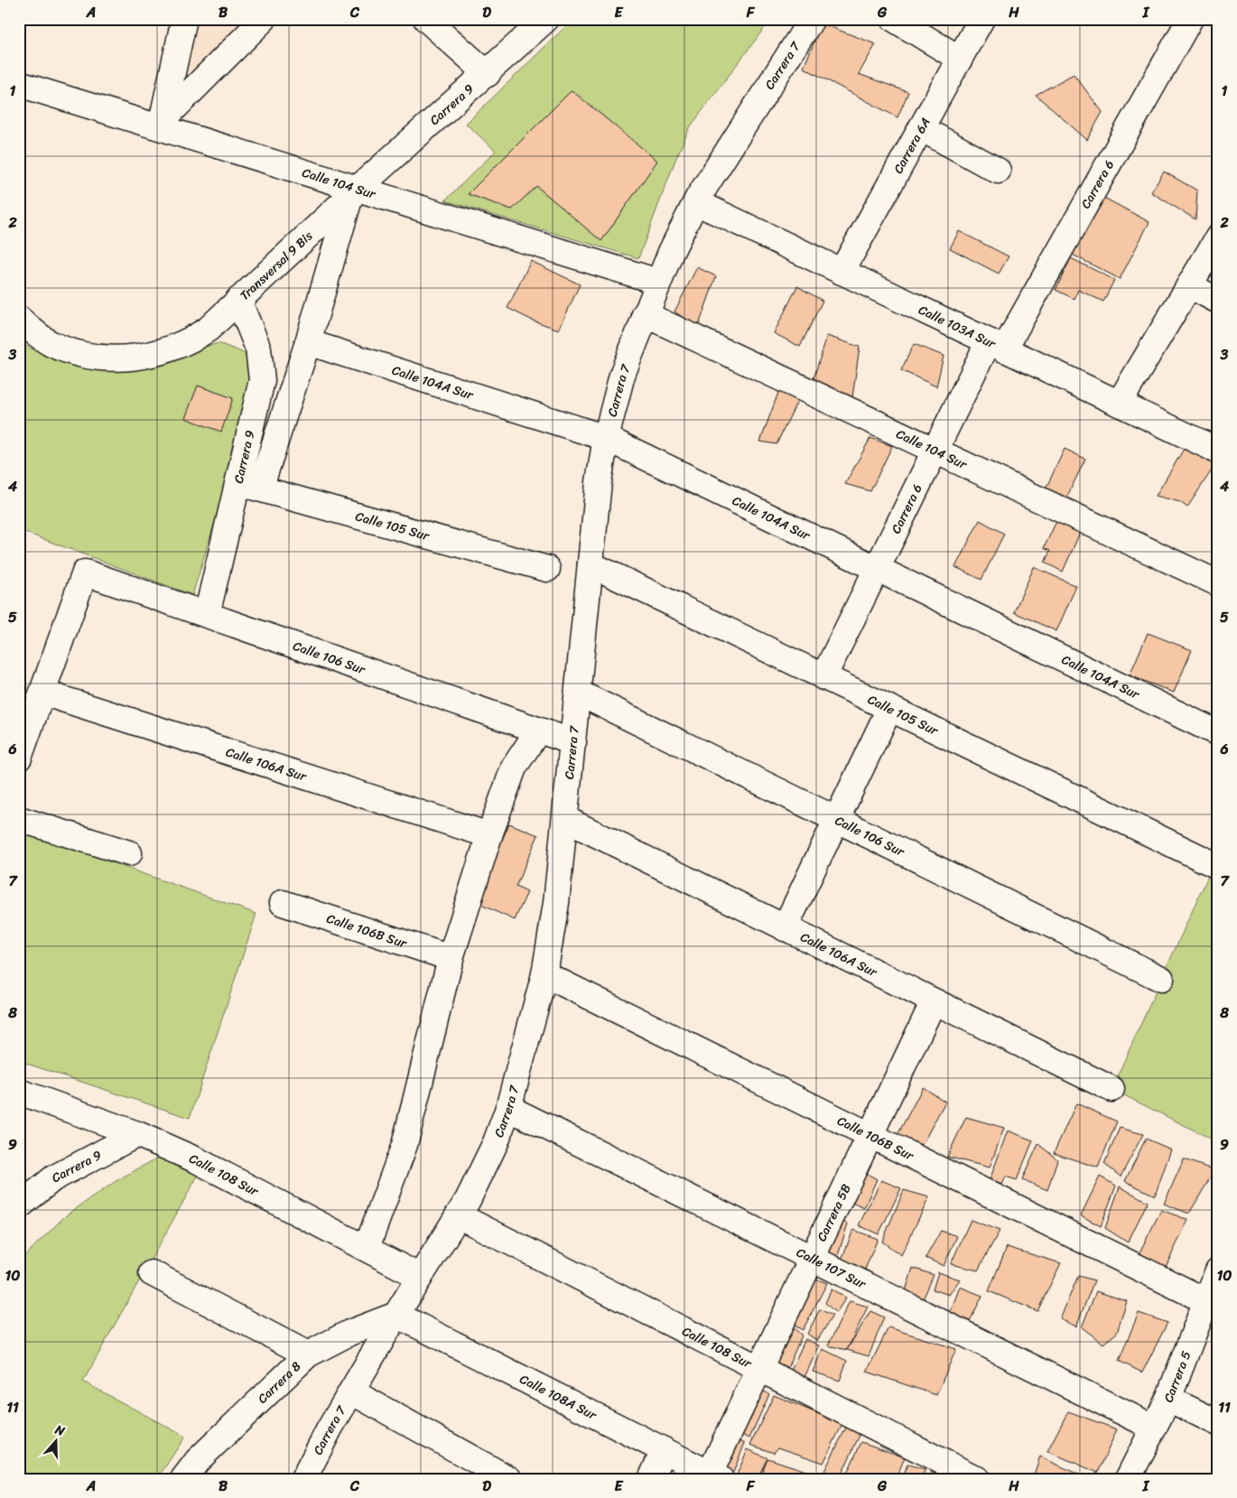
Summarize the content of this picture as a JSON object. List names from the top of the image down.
{
  "streets": {
    "street": [
      "Carrera 7",
      "Carrera 9",
      "Carrera 6A",
      "Calle 104 Sur",
      "Carrera 6",
      "Transversal 9 Bis",
      "Calle 103A Sur",
      "Calle 104A Sur",
      "Calle 105 Sur",
      "Calle 106 Sur",
      "Calle 106A Sur",
      "Calle 106B Sur",
      "Calle 108 Sur",
      "Carrera 5B",
      "Calle 107 Sur",
      "Carrera 5",
      "Carrera 8",
      "Calle 108A Sur"
    ]
  },
  "crossings": [
    ["Carrera 7", "Calle 104 Sur"],
    ["Carrera 7", "Calle 103A Sur"],
    ["Carrera 7", "Calle 104A Sur"],
    ["Carrera 7", "Calle 105 Sur"],
    ["Carrera 7", "Calle 106 Sur"],
    ["Carrera 7", "Calle 106A Sur"],
    ["Carrera 7", "Calle 106B Sur"],
    ["Carrera 7", "Calle 108 Sur"],
    ["Carrera 7", "Calle 107 Sur"],
    ["Carrera 7", "Carrera 8"],
    ["Carrera 7", "Calle 108A Sur"],
    ["Carrera 9", "Calle 104 Sur"],
    ["Carrera 9", "Transversal 9 Bis"],
    ["Carrera 9", "Calle 104A Sur"],
    ["Carrera 9", "Calle 105 Sur"],
    ["Carrera 9", "Calle 106 Sur"],
    ["Carrera 9", "Calle 108 Sur"],
    ["Carrera 6A", "Calle 103A Sur"],
    ["Calle 104 Sur", "Carrera 6"],
    ["Calle 104 Sur", "Transversal 9 Bis"],
    ["Carrera 6", "Calle 103A Sur"],
    ["Carrera 6", "Calle 104A Sur"],
    ["Carrera 6", "Calle 105 Sur"],
    ["Calle 106 Sur", "Calle 106A Sur"],
    ["Calle 106A Sur", "Carrera 5B"],
    ["Calle 106B Sur", "Carrera 5B"],
    ["Calle 106B Sur", "Carrera 5"],
    ["Calle 108 Sur", "Carrera 5B"],
    ["Carrera 5B", "Calle 107 Sur"],
    ["Carrera 5B", "Calle 108A Sur"],
    ["Calle 107 Sur", "Carrera 5"],
    ["Carrera 8", "Calle 108A Sur"]
  ],
  "north": "top",
  "grid": {
    "columns": [
      "A",
      "B",
      "C",
      "D",
      "E",
      "F",
      "G",
      "H",
      "I"
    ],
    "rows": [
      "1",
      "2",
      "3",
      "4",
      "5",
      "6",
      "7",
      "8",
      "9",
      "10",
      "11"
    ]
  }
}
